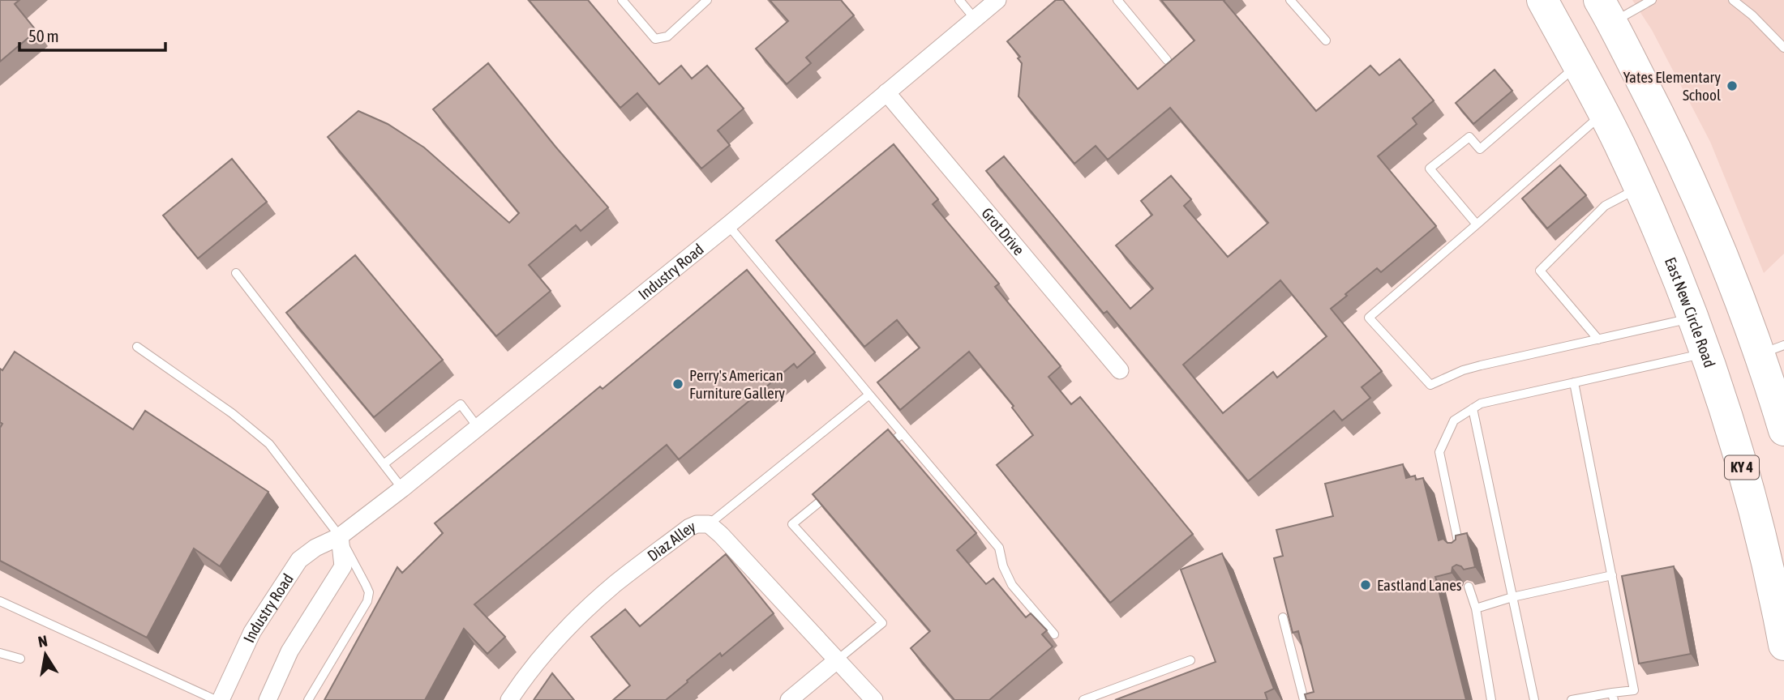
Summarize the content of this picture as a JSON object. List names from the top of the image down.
{
  "streets": {
    "highway": ["East New Circle Road", "KY 4"],
    "street": ["Grot Drive", "Industry Road", "Diaz Alley"]
  },
  "crossings": [
    ["Grot Drive", "Industry Road"]
  ],
  "places": ["Yates Elementary School", "Perry's American Furniture Gallery", "Eastland Lanes"],
  "scale_bar": "50 m",
  "north": "top"
}
